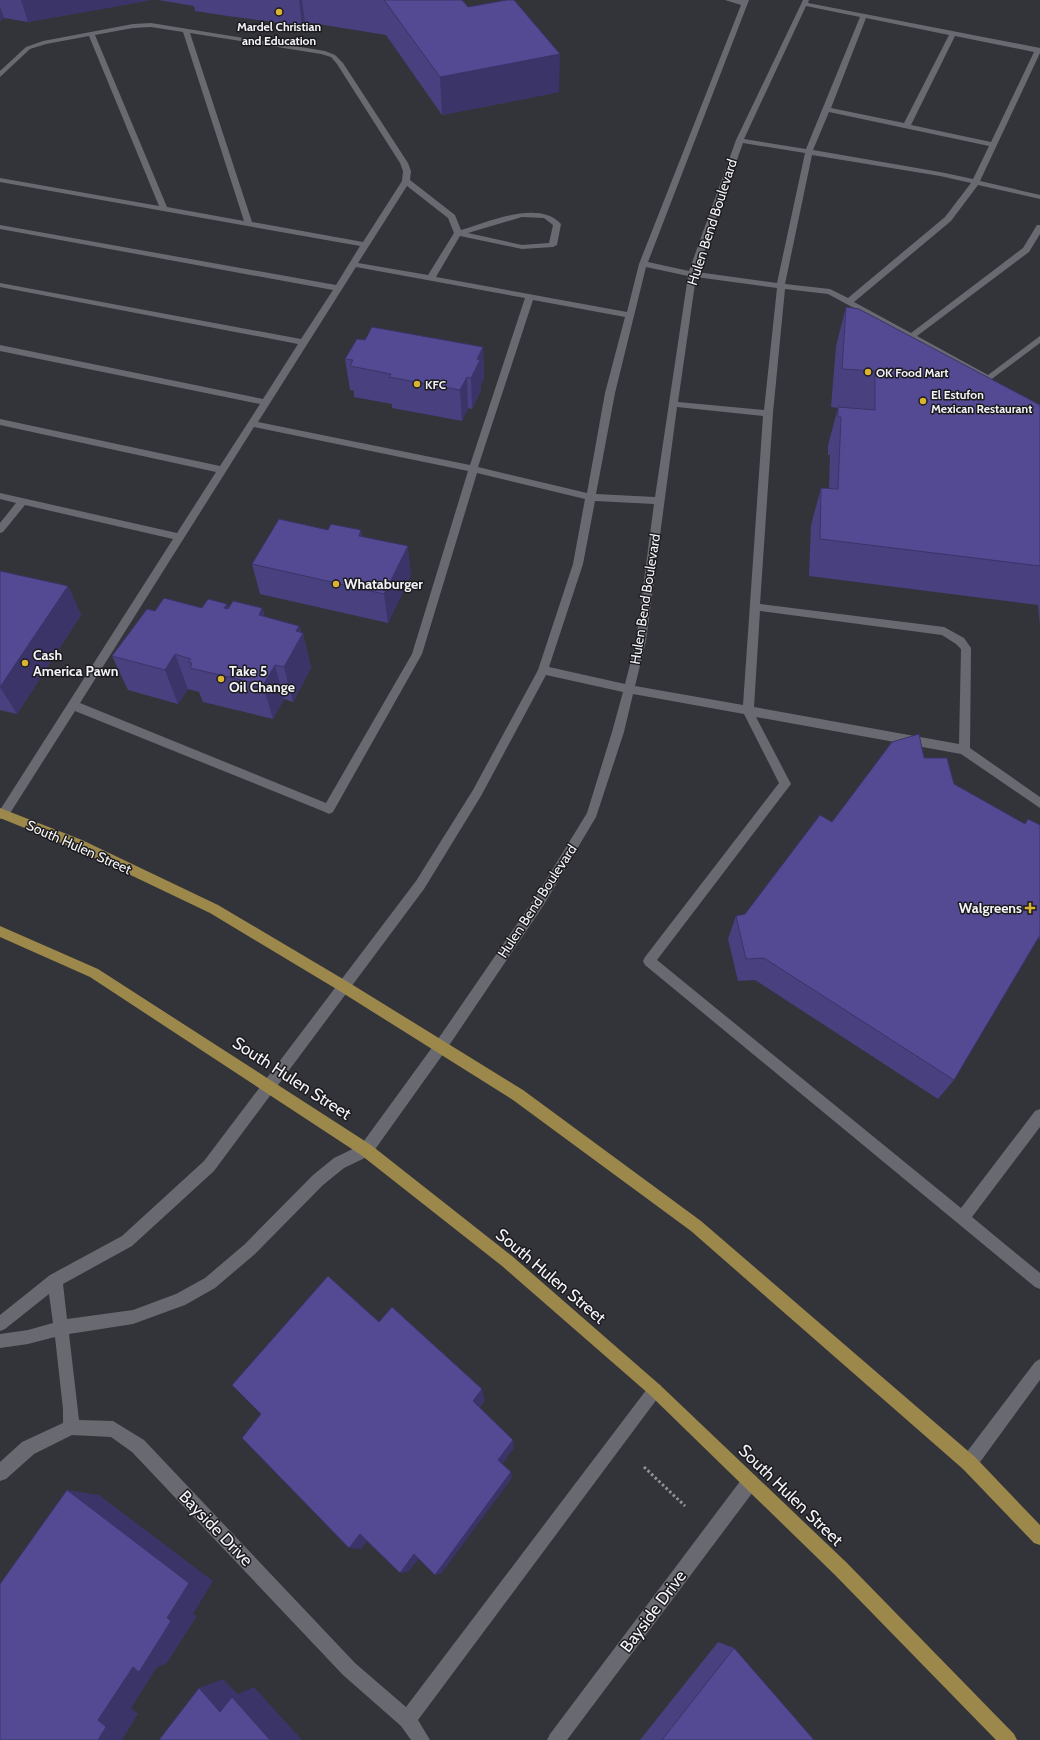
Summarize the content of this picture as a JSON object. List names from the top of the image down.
{
  "streets": {
    "main road": ["South Hulen Street"],
    "street": ["Hulen Bend Boulevard", "Bayside Drive"]
  },
  "crossings": [
    ["Hulen Bend Boulevard", "South Hulen Street"],
    ["South Hulen Street", "Bayside Drive"]
  ],
  "places": {
    "other": [
      "Mardel Christian and Education",
      "OK Food Mart",
      "KFC",
      "El Estufon Mexican Restaurant",
      "Whataburger",
      "Cash America Pawn",
      "Take 5 Oil Change"
    ],
    "health": ["Walgreens"]
  }
}
